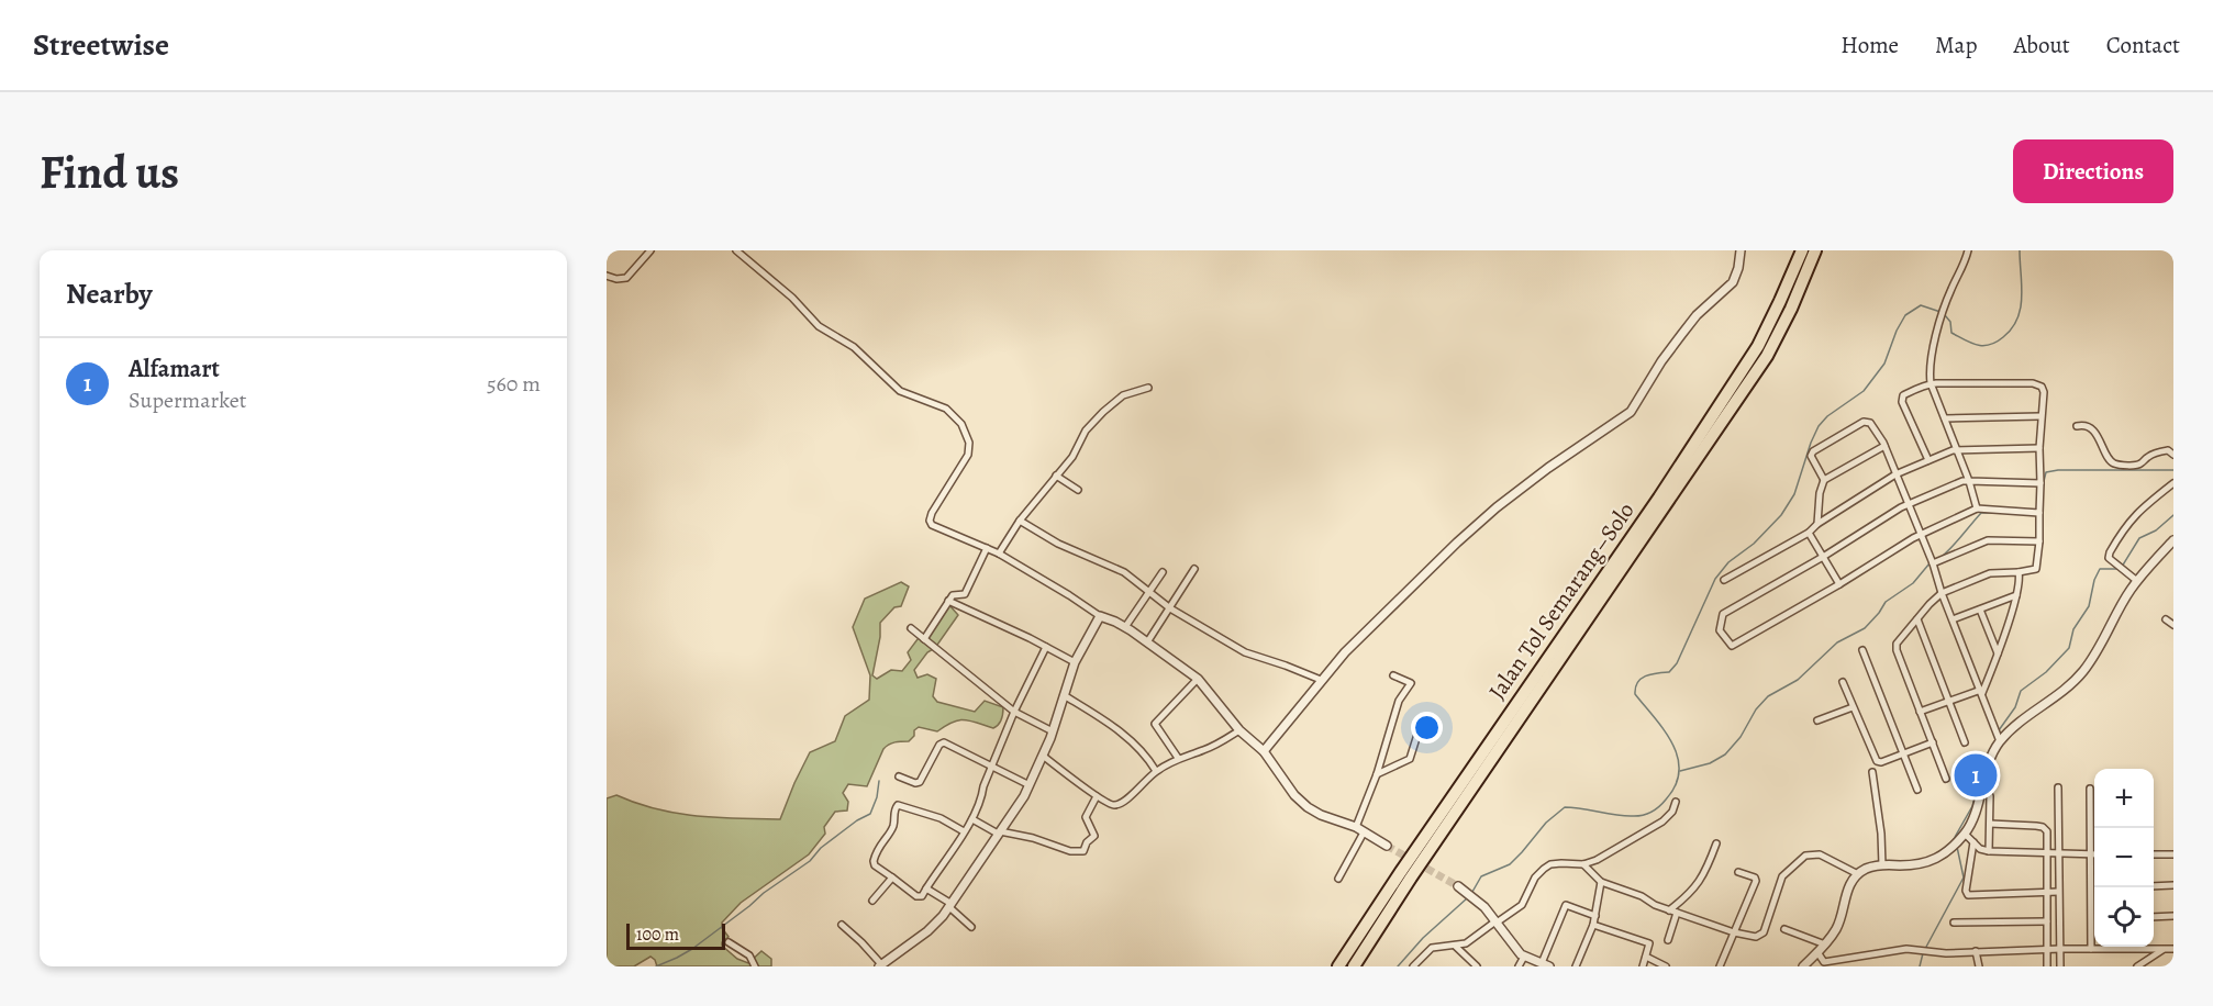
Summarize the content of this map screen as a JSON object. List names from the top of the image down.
{
  "streets": {
    "highway": ["Jalan Tol Semarang–Solo"]
  },
  "scale_bar": "100 m",
  "page": {
    "header": "Streetwise",
    "nav": [
      "Home",
      "Map",
      "About",
      "Contact"
    ],
    "buttons": "Directions",
    "title": "Find us",
    "heading": "Nearby",
    "list": [
      {
        "mark": "1",
        "name": "Alfamart",
        "note": "Supermarket",
        "value": "560 m"
      }
    ],
    "pins": "1",
    "map_buttons": ["+", "−"],
    "scale": "100 m"
  }
}
